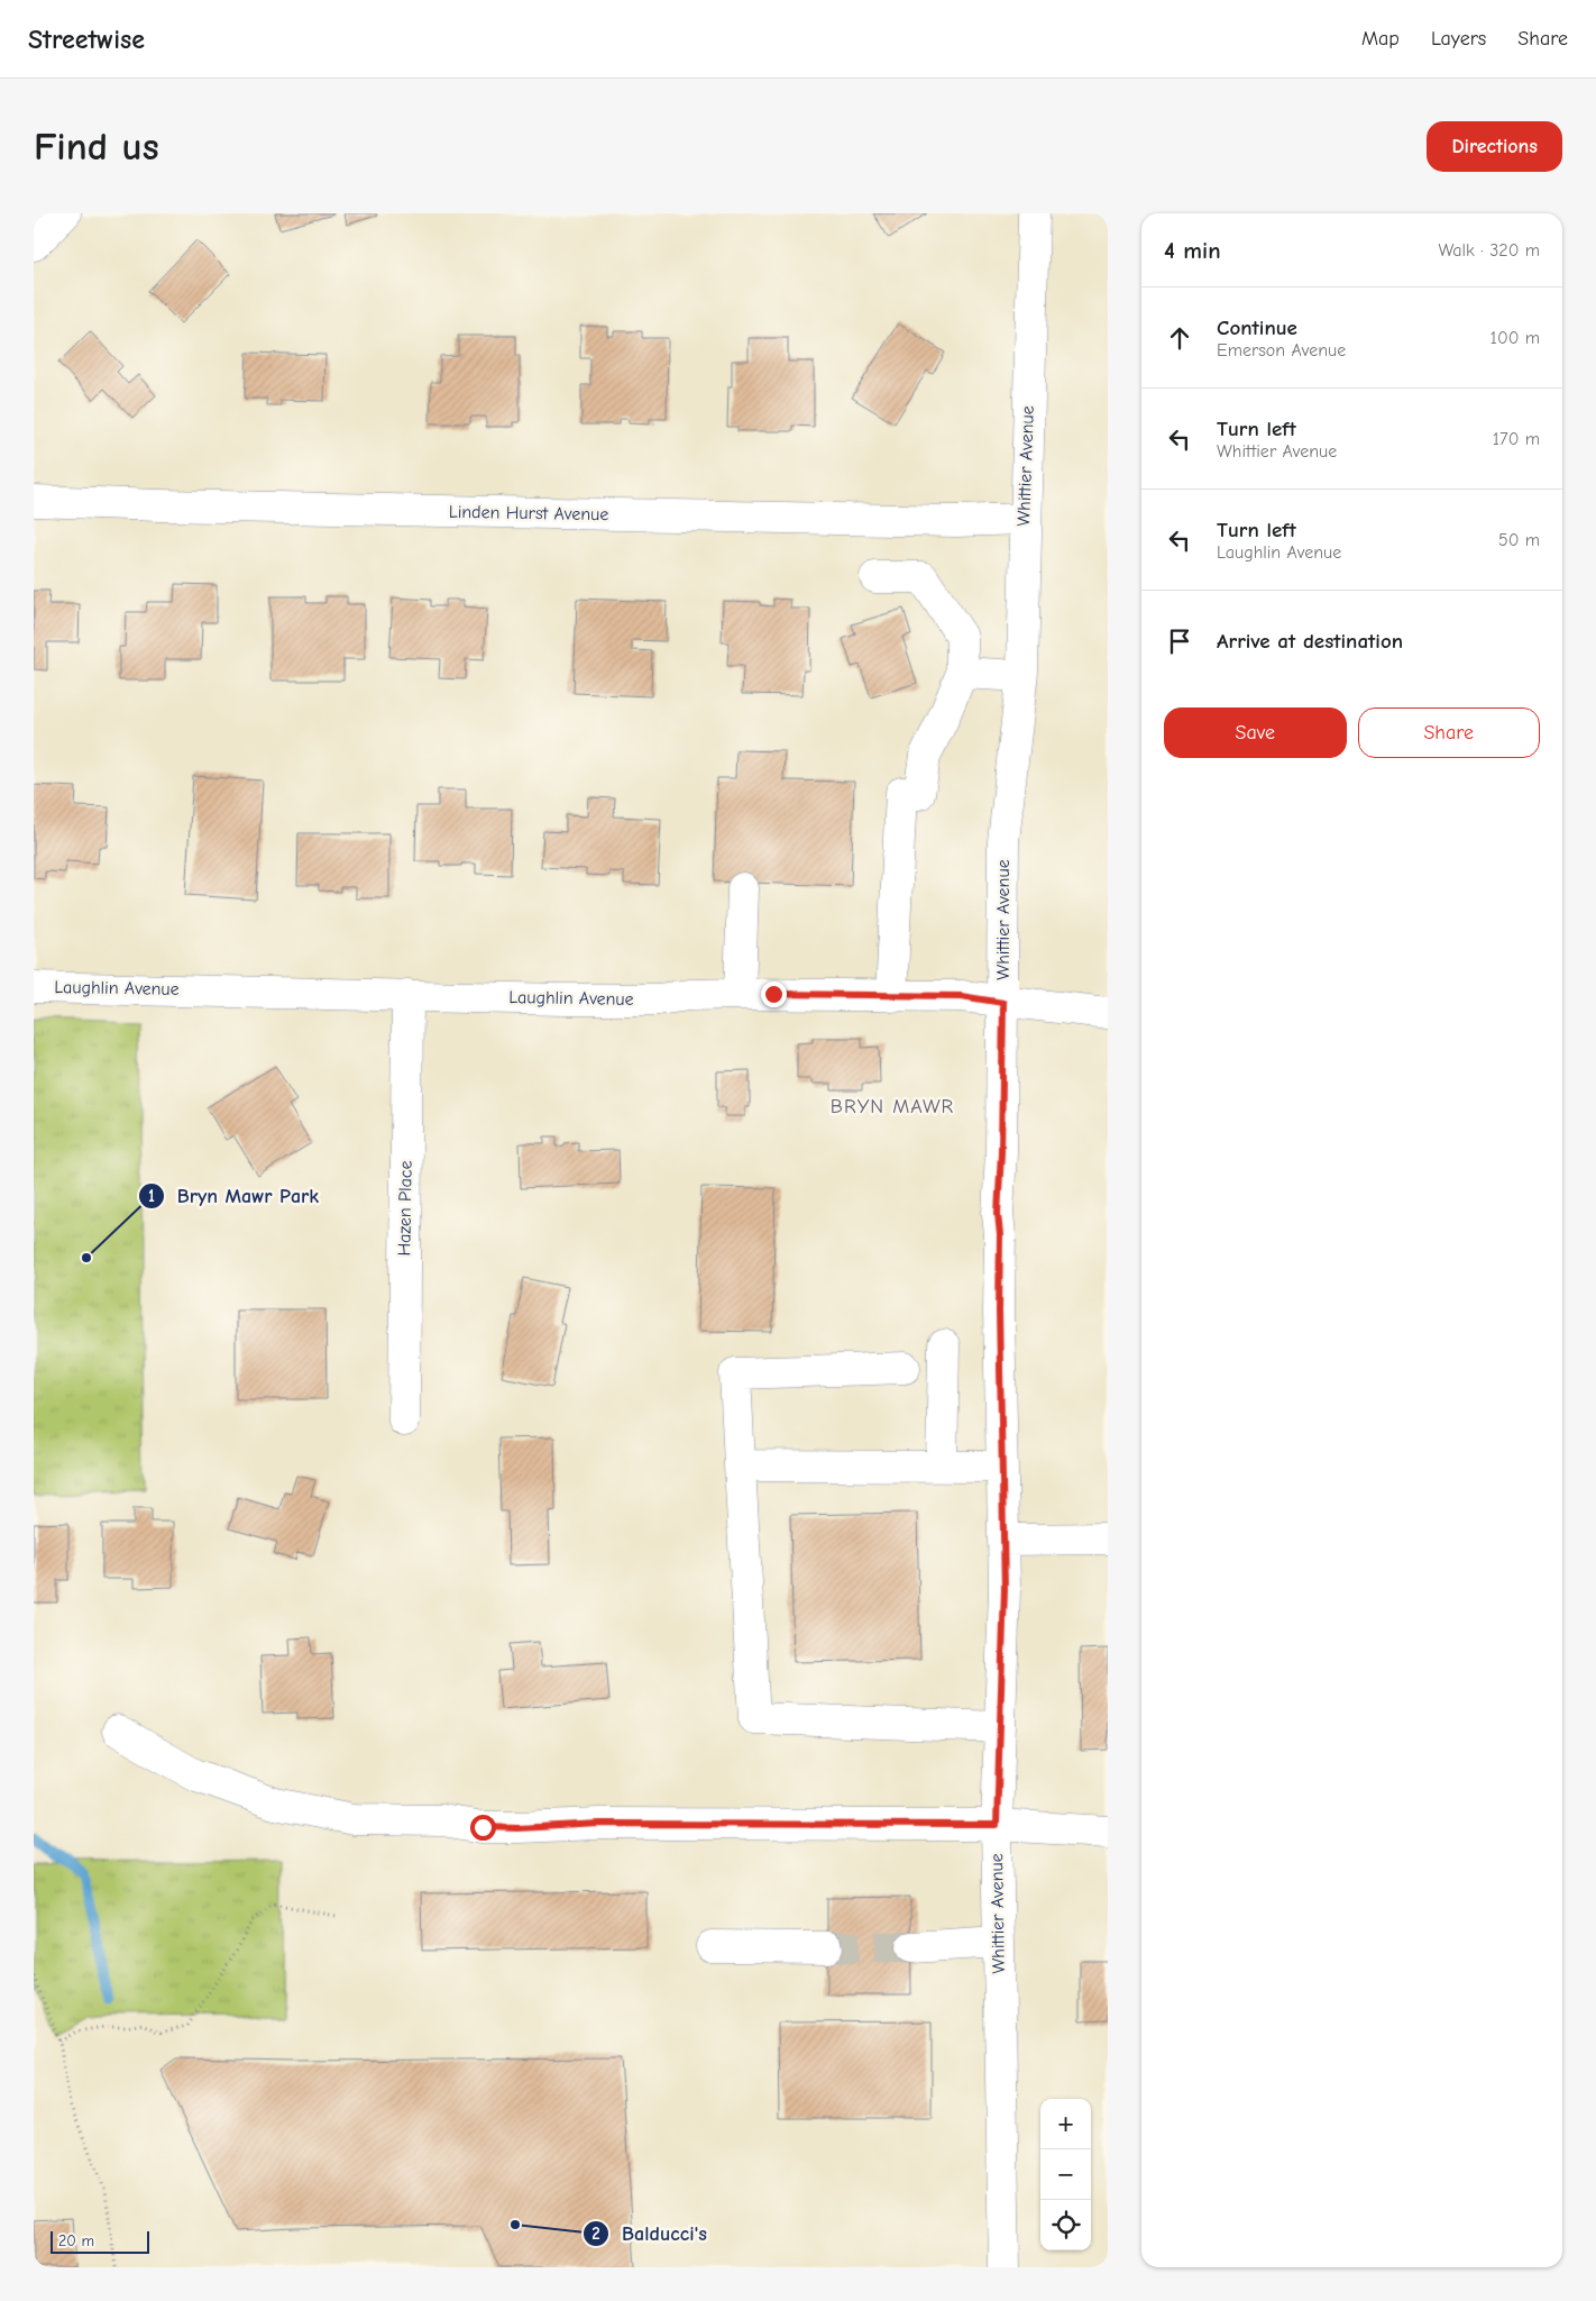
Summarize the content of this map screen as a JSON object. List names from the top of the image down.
{
  "streets": {
    "street": [
      "Whittier Avenue",
      "Linden Hurst Avenue",
      "Laughlin Avenue",
      "Hazen Place"
    ]
  },
  "crossings": [
    ["Whittier Avenue", "Linden Hurst Avenue"],
    ["Whittier Avenue", "Laughlin Avenue"],
    ["Laughlin Avenue", "Hazen Place"]
  ],
  "districts": ["BRYN MAWR"],
  "places": ["Bryn Mawr Park", "Balducci's"],
  "scale_bar": "20 m",
  "page": {
    "header": "Streetwise",
    "nav": ["Map", "Layers", "Share"],
    "buttons": [
      "Directions",
      ["Save", "Share"]
    ],
    "title": "Find us",
    "heading": ["4 min", "Walk · 320 m"],
    "list": [
      ["Continue", "Emerson Avenue", "100 m"],
      ["Turn left", "Whittier Avenue", "170 m"],
      ["Turn left", "Laughlin Avenue", "50 m"],
      "Arrive at destination"
    ],
    "map_buttons": ["+", "−"],
    "scale": "20 m"
  }
}
